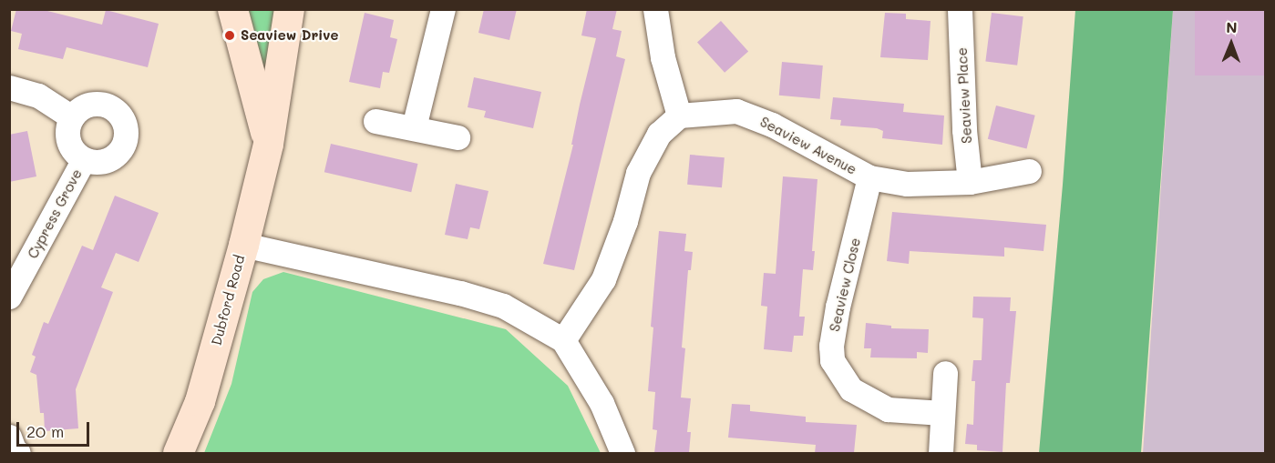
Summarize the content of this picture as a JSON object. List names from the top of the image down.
{
  "streets": {
    "street": [
      "Seaview Place",
      "Seaview Avenue",
      "Cypress Grove",
      "Seaview Close",
      "Dubford Road"
    ]
  },
  "crossings": [
    ["Seaview Place", "Seaview Avenue"],
    ["Seaview Avenue", "Seaview Close"]
  ],
  "places": ["Seaview Drive"],
  "scale_bar": "20 m",
  "north": "top"
}
